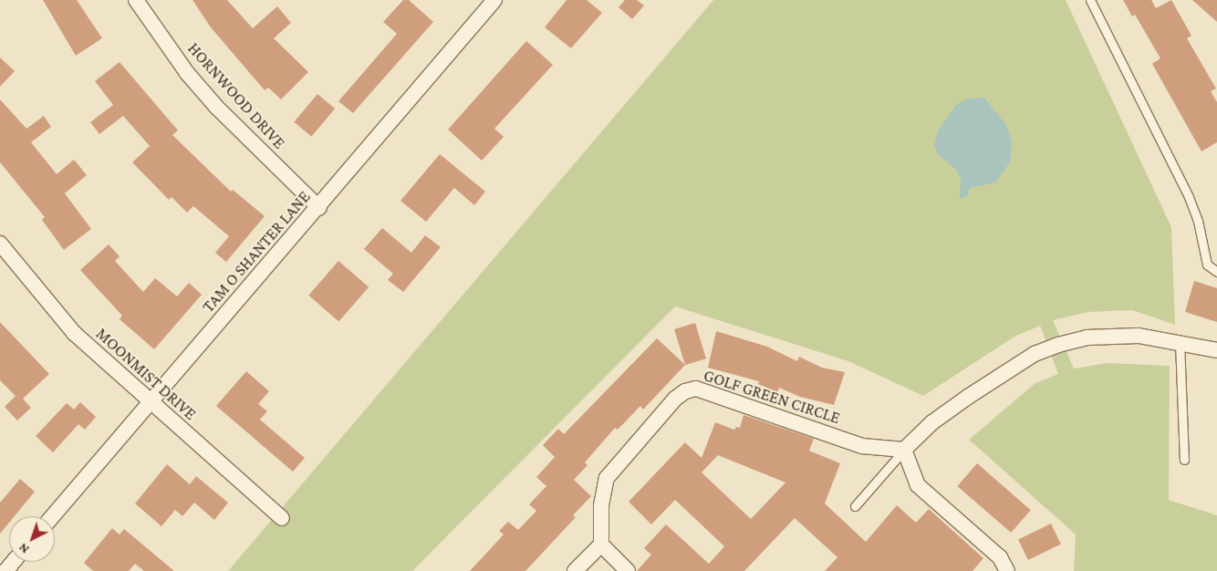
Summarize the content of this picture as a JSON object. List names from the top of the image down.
{
  "streets": {
    "street": [
      "HORNWOOD DRIVE",
      "TAM O SHANTER LANE",
      "MOONMIST DRIVE",
      "GOLF GREEN CIRCLE"
    ]
  },
  "crossings": [
    ["HORNWOOD DRIVE", "TAM O SHANTER LANE"],
    ["TAM O SHANTER LANE", "MOONMIST DRIVE"]
  ],
  "north": "bottom left"
}
